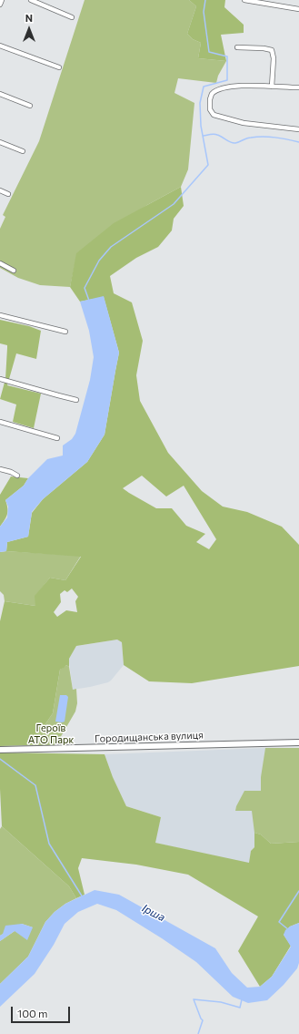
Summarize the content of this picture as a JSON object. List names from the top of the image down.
{
  "streets": {
    "street": ["Городищанська вулиця"]
  },
  "water": ["Ірша"],
  "parks": ["Героїв АТО Парк"],
  "scale_bar": "100 m",
  "north": "top"
}
